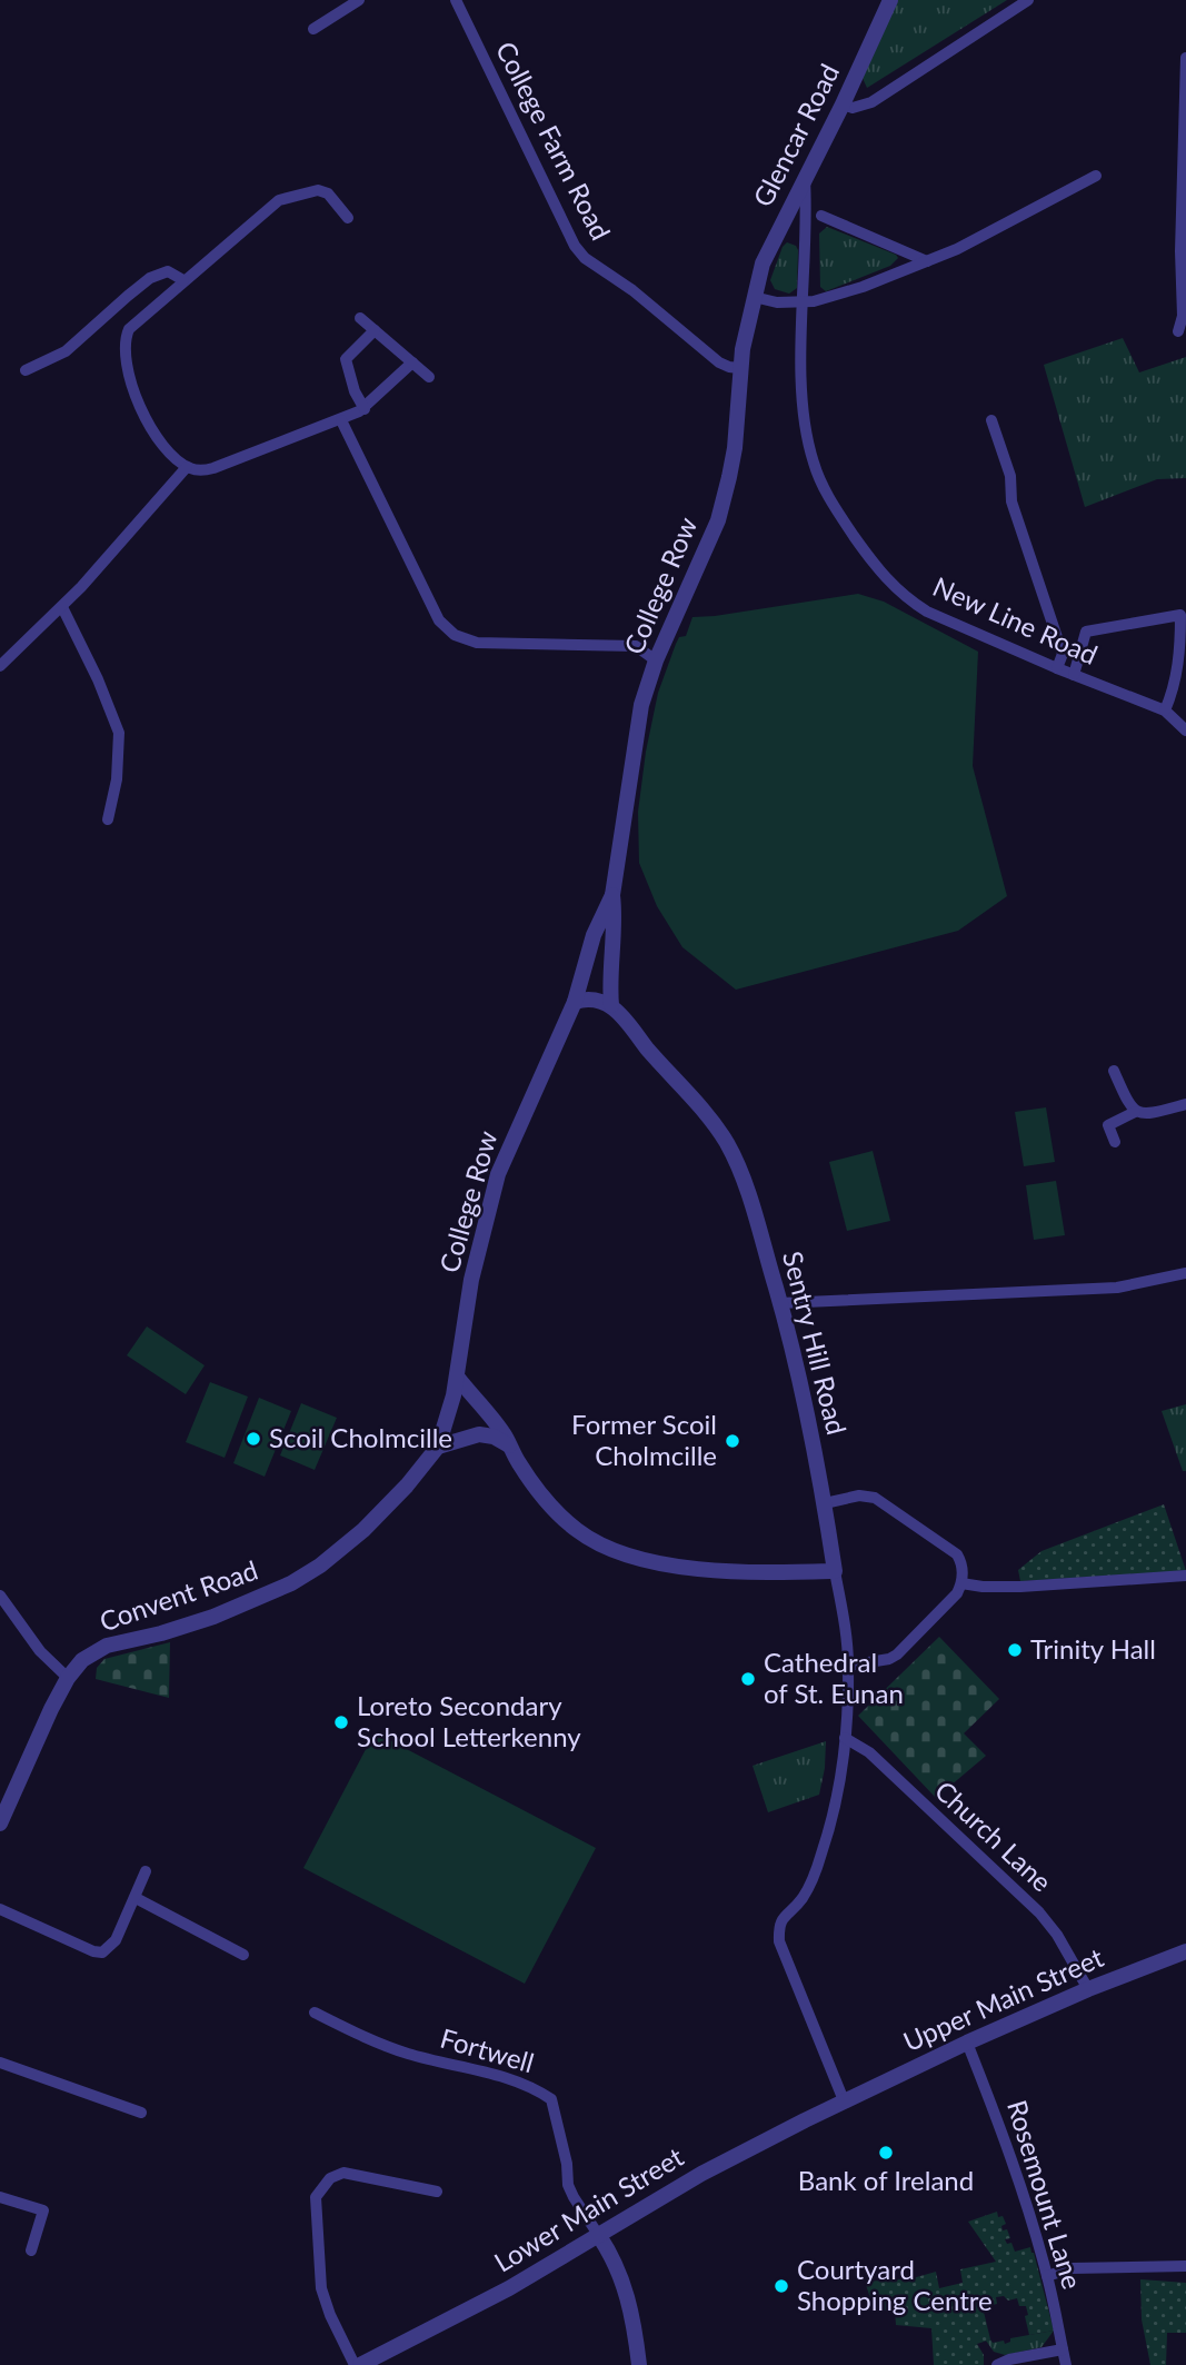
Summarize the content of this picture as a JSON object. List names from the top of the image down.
{
  "streets": {
    "street": [
      "Glencar Road",
      "College Farm Road",
      "College Row",
      "New Line Road",
      "Sentry Hill Road",
      "Convent Road",
      "Church Lane",
      "Upper Main Street",
      "Fortwell",
      "Rosemount Lane",
      "Lower Main Street"
    ]
  },
  "crossings": [
    ["Glencar Road", "College Row"],
    ["Glencar Road", "New Line Road"],
    ["College Farm Road", "College Row"],
    ["College Row", "Sentry Hill Road"],
    ["College Row", "Convent Road"],
    ["Sentry Hill Road", "Church Lane"],
    ["Sentry Hill Road", "Upper Main Street"],
    ["Sentry Hill Road", "Lower Main Street"],
    ["Church Lane", "Upper Main Street"],
    ["Upper Main Street", "Rosemount Lane"],
    ["Upper Main Street", "Lower Main Street"],
    ["Fortwell", "Lower Main Street"]
  ],
  "places": [
    "Scoil Cholmcille",
    "Former Scoil Cholmcille",
    "Trinity Hall",
    "Cathedral of St. Eunan",
    "Loreto Secondary School Letterkenny",
    "Bank of Ireland",
    "Courtyard Shopping Centre"
  ]
}
